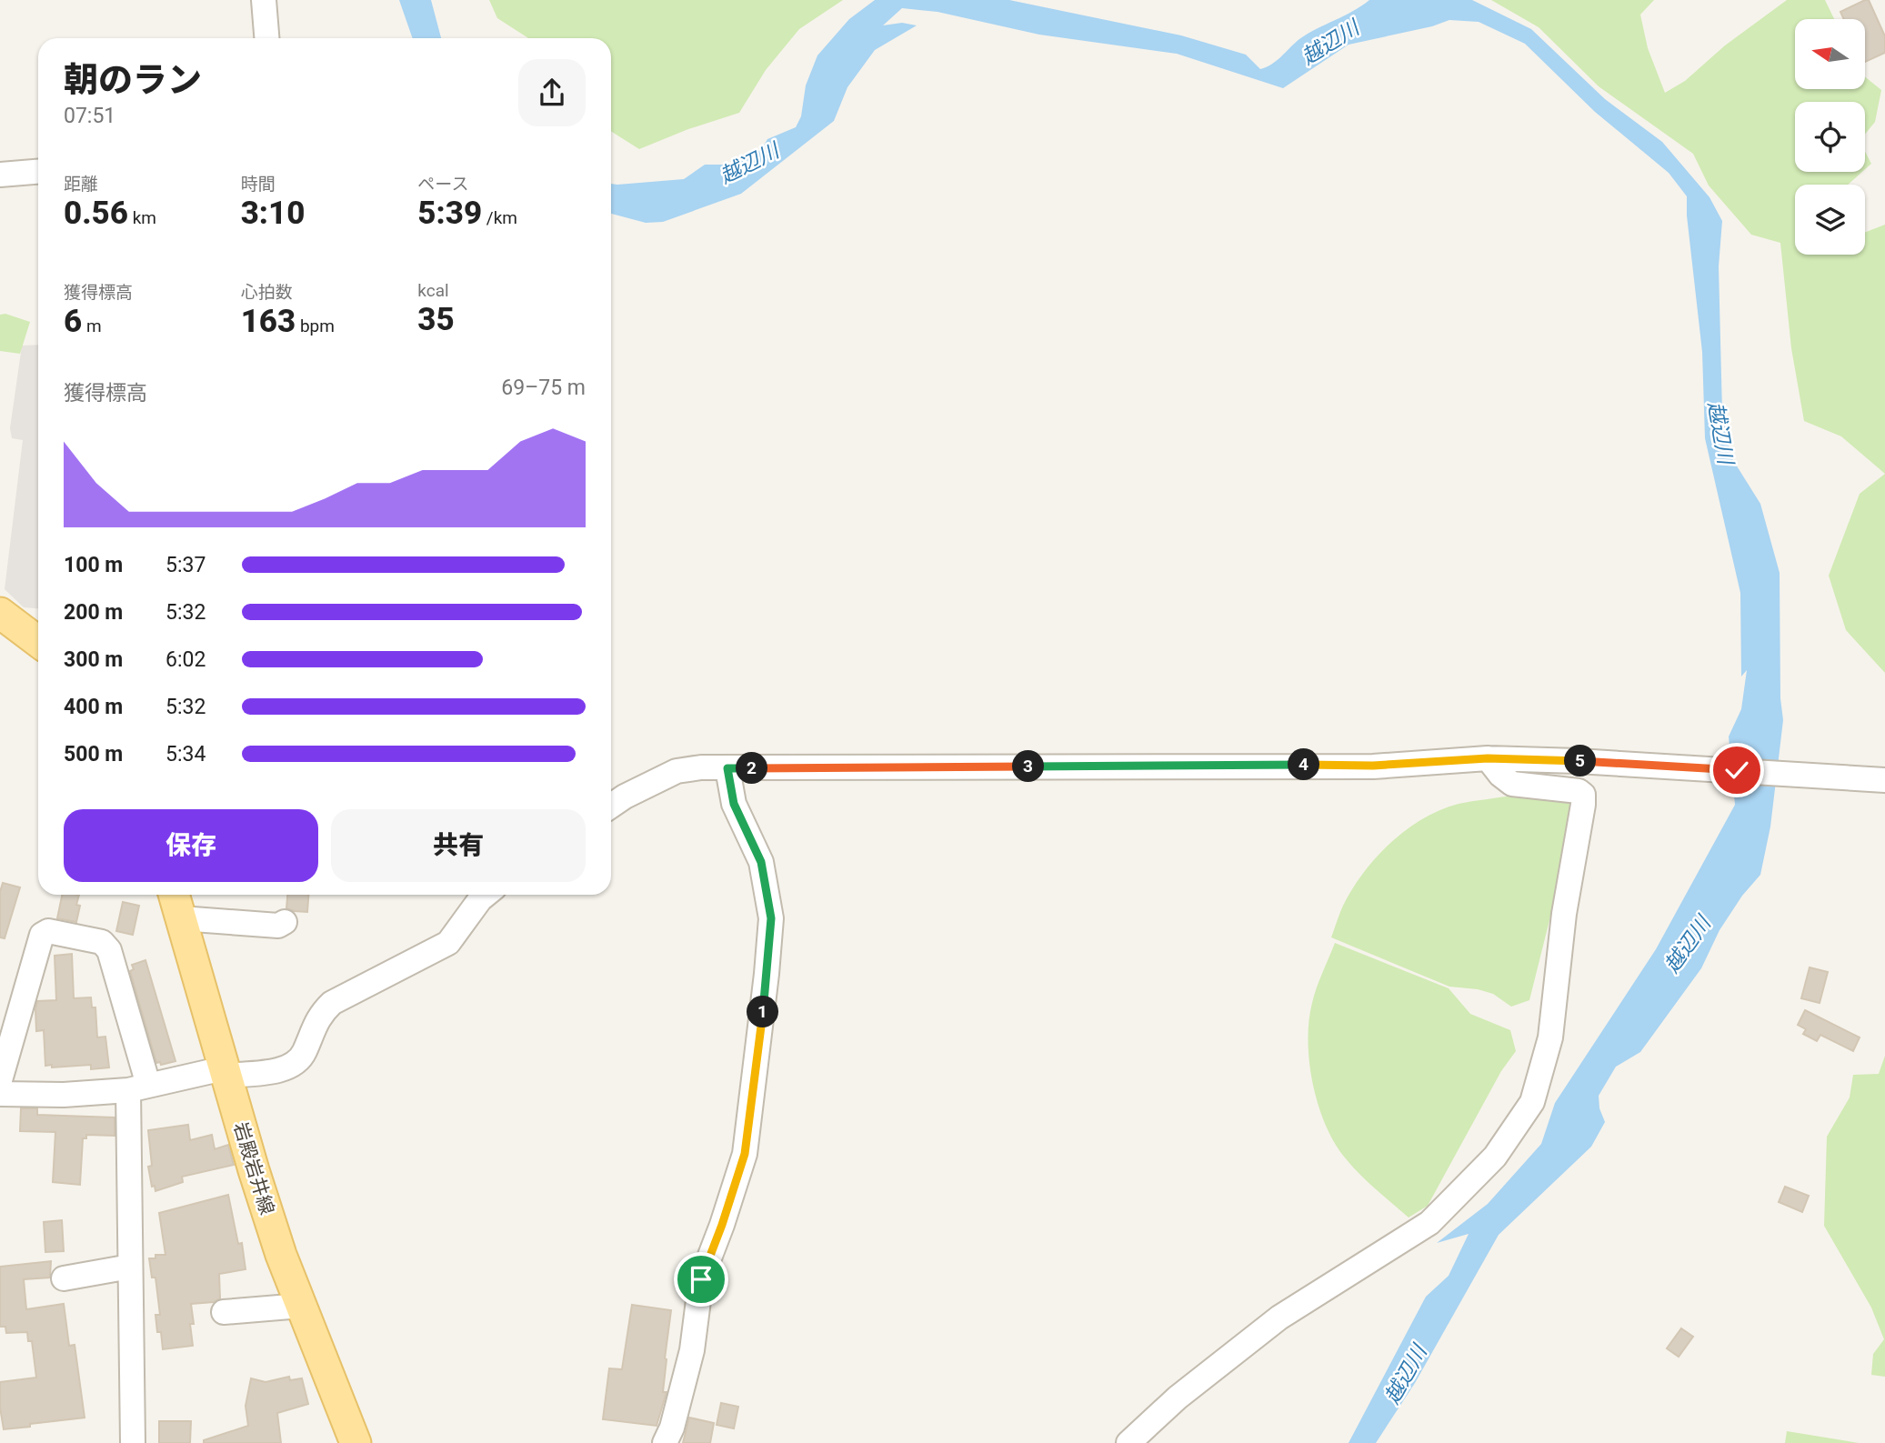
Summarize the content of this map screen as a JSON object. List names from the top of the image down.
{
  "streets": {
    "main road": ["岩殿岩井線"]
  },
  "water": ["越辺川"],
  "north": "left",
  "page": {
    "heading": ["朝のラン", "07:51"],
    "stats": [
      ["距離", "0.56 km"],
      ["時間", "3:10"],
      ["ペース", "5:39 /km"],
      ["獲得標高", "6 m"],
      ["心拍数", "163 bpm"],
      ["kcal", "35"]
    ],
    "chart": ["獲得標高", "69–75 m"],
    "list": [
      {
        "name": "100 m",
        "note": "5:37"
      },
      {
        "name": "200 m",
        "note": "5:32"
      },
      {
        "name": "300 m",
        "note": "6:02"
      },
      {
        "name": "400 m",
        "note": "5:32"
      },
      {
        "name": "500 m",
        "note": "5:34"
      }
    ],
    "pins": [
      "5",
      "4",
      "3",
      "2",
      "1"
    ],
    "buttons": ["保存", "共有"]
  }
}
